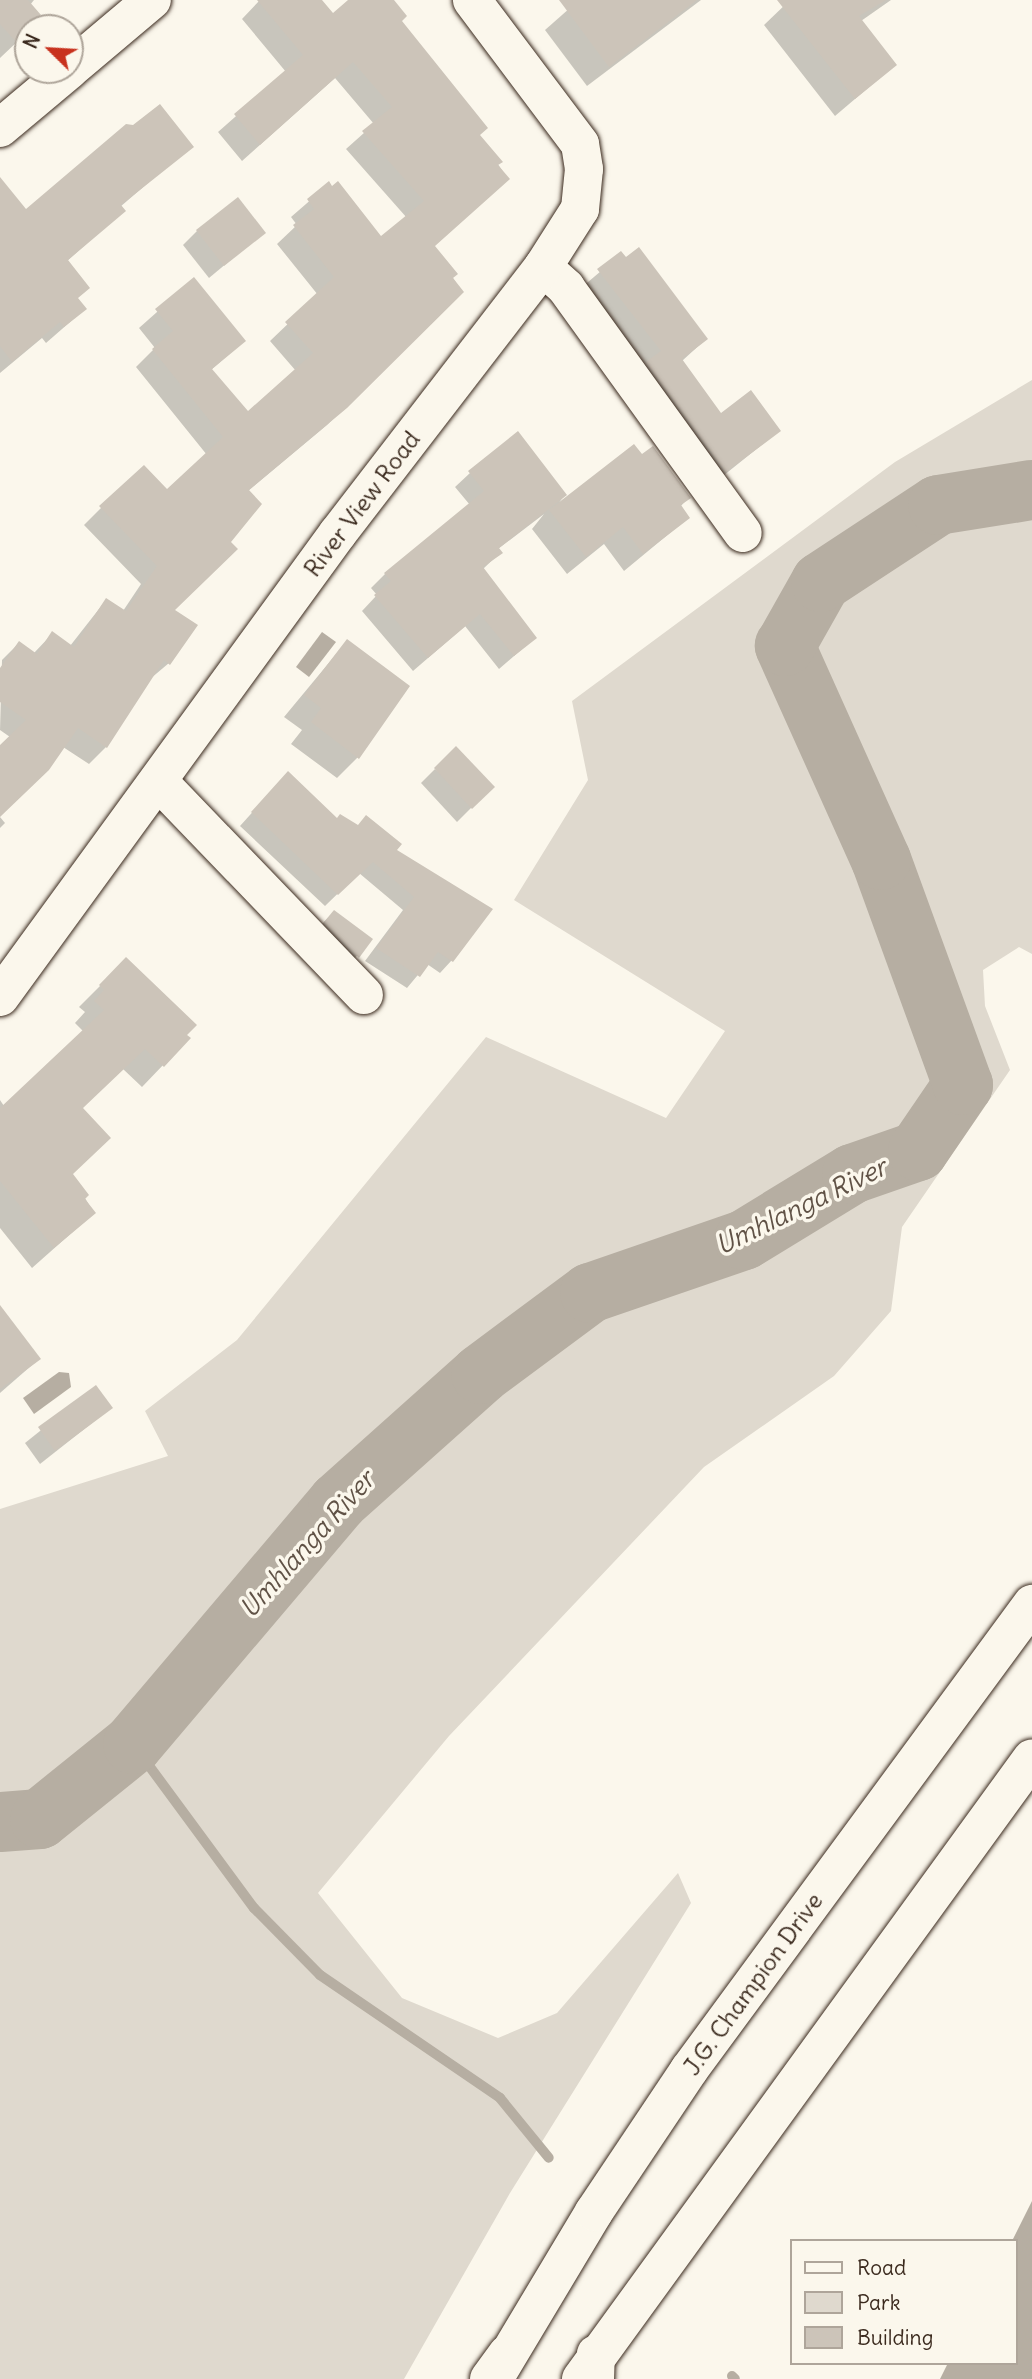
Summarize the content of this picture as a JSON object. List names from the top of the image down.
{
  "streets": {
    "street": ["River View Road", "J.G. Champion Drive"]
  },
  "water": ["Umhlanga River"],
  "legend": ["Road", "Park", "Building"],
  "north": "top left"
}
